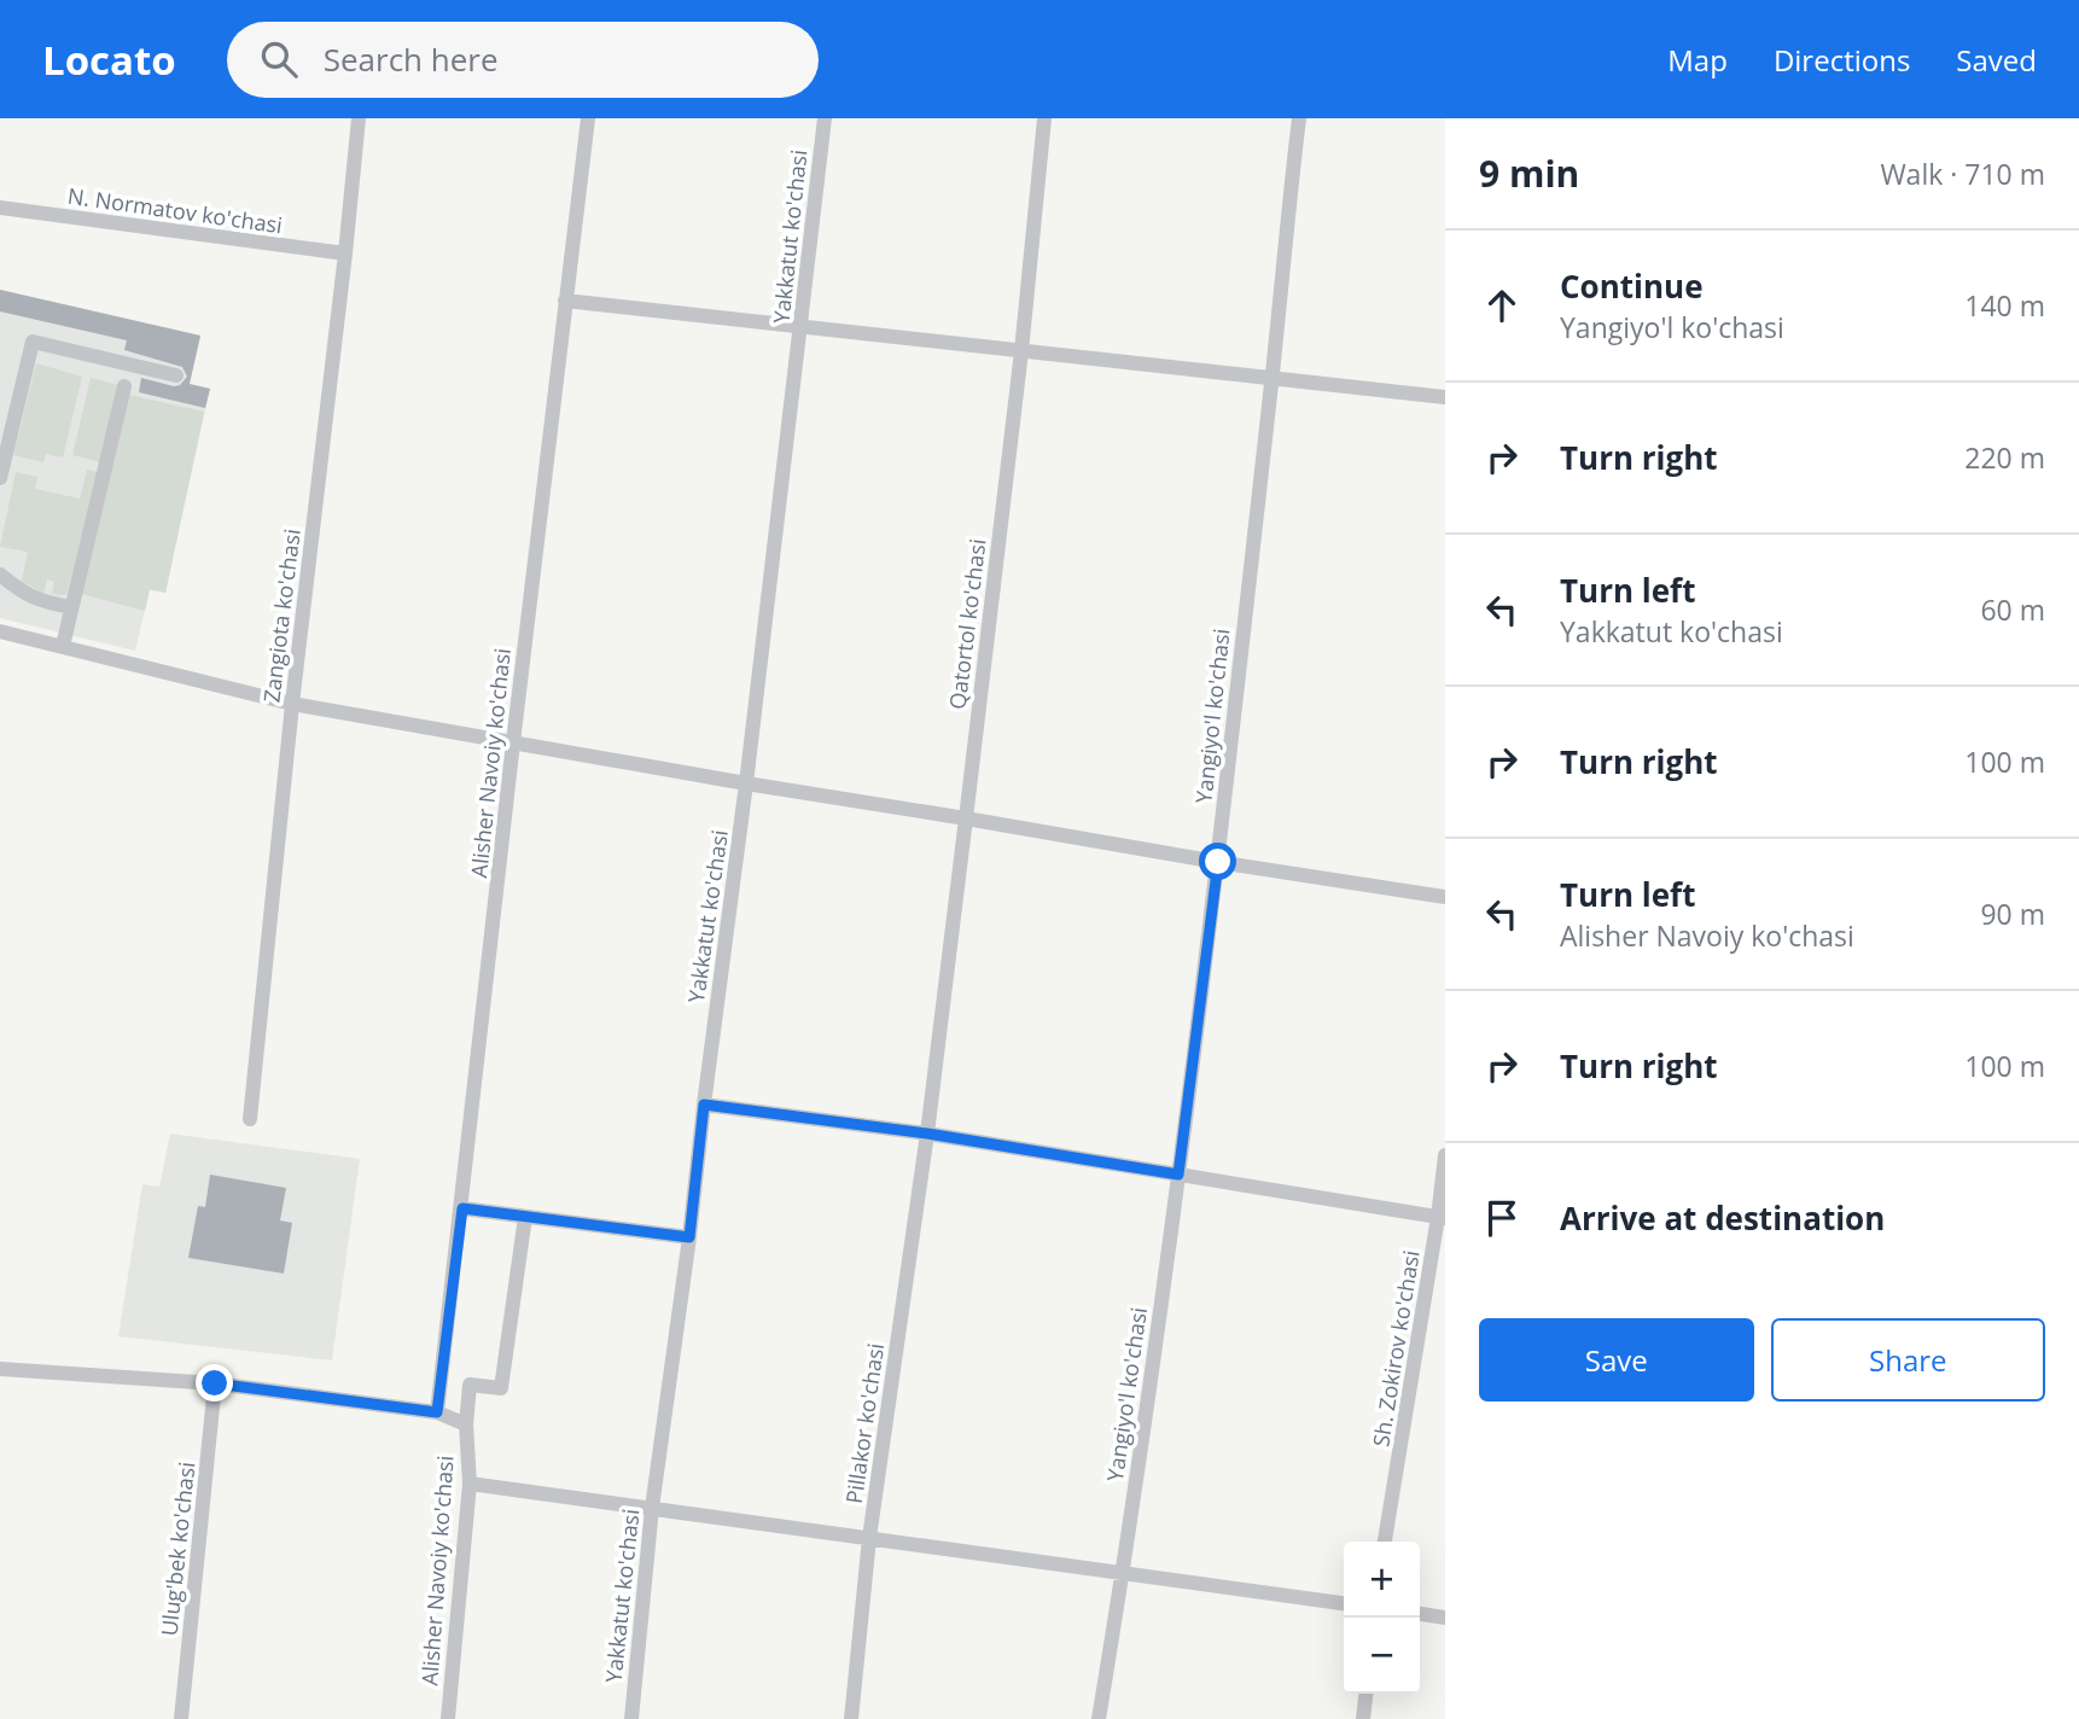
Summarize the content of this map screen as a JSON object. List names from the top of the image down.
{
  "streets": {
    "street": [
      "N. Normatov ko'chasi",
      "Yakkatut ko'chasi",
      "Zangiota ko'chasi",
      "Qatortol ko'chasi",
      "Yangiyo'l ko'chasi",
      "Alisher Navoiy ko'chasi",
      "Sh. Zokirov ko'chasi",
      "Pillakor ko'chasi",
      "Ulug'bek ko'chasi"
    ]
  },
  "crossings": [
    ["N. Normatov ko'chasi", "Zangiota ko'chasi"],
    ["Qatortol ko'chasi", "Pillakor ko'chasi"]
  ],
  "page": {
    "header": "Locato",
    "search": "Search here",
    "nav": ["Map", "Directions", "Saved"],
    "heading": ["9 min", "Walk · 710 m"],
    "list": [
      ["Continue", "Yangiyo'l ko'chasi", "140 m"],
      ["Turn right", "220 m"],
      ["Turn left", "Yakkatut ko'chasi", "60 m"],
      ["Turn right", "100 m"],
      ["Turn left", "Alisher Navoiy ko'chasi", "90 m"],
      ["Turn right", "100 m"],
      "Arrive at destination"
    ],
    "buttons": ["Save", "Share"],
    "map_buttons": ["+", "−"]
  }
}
